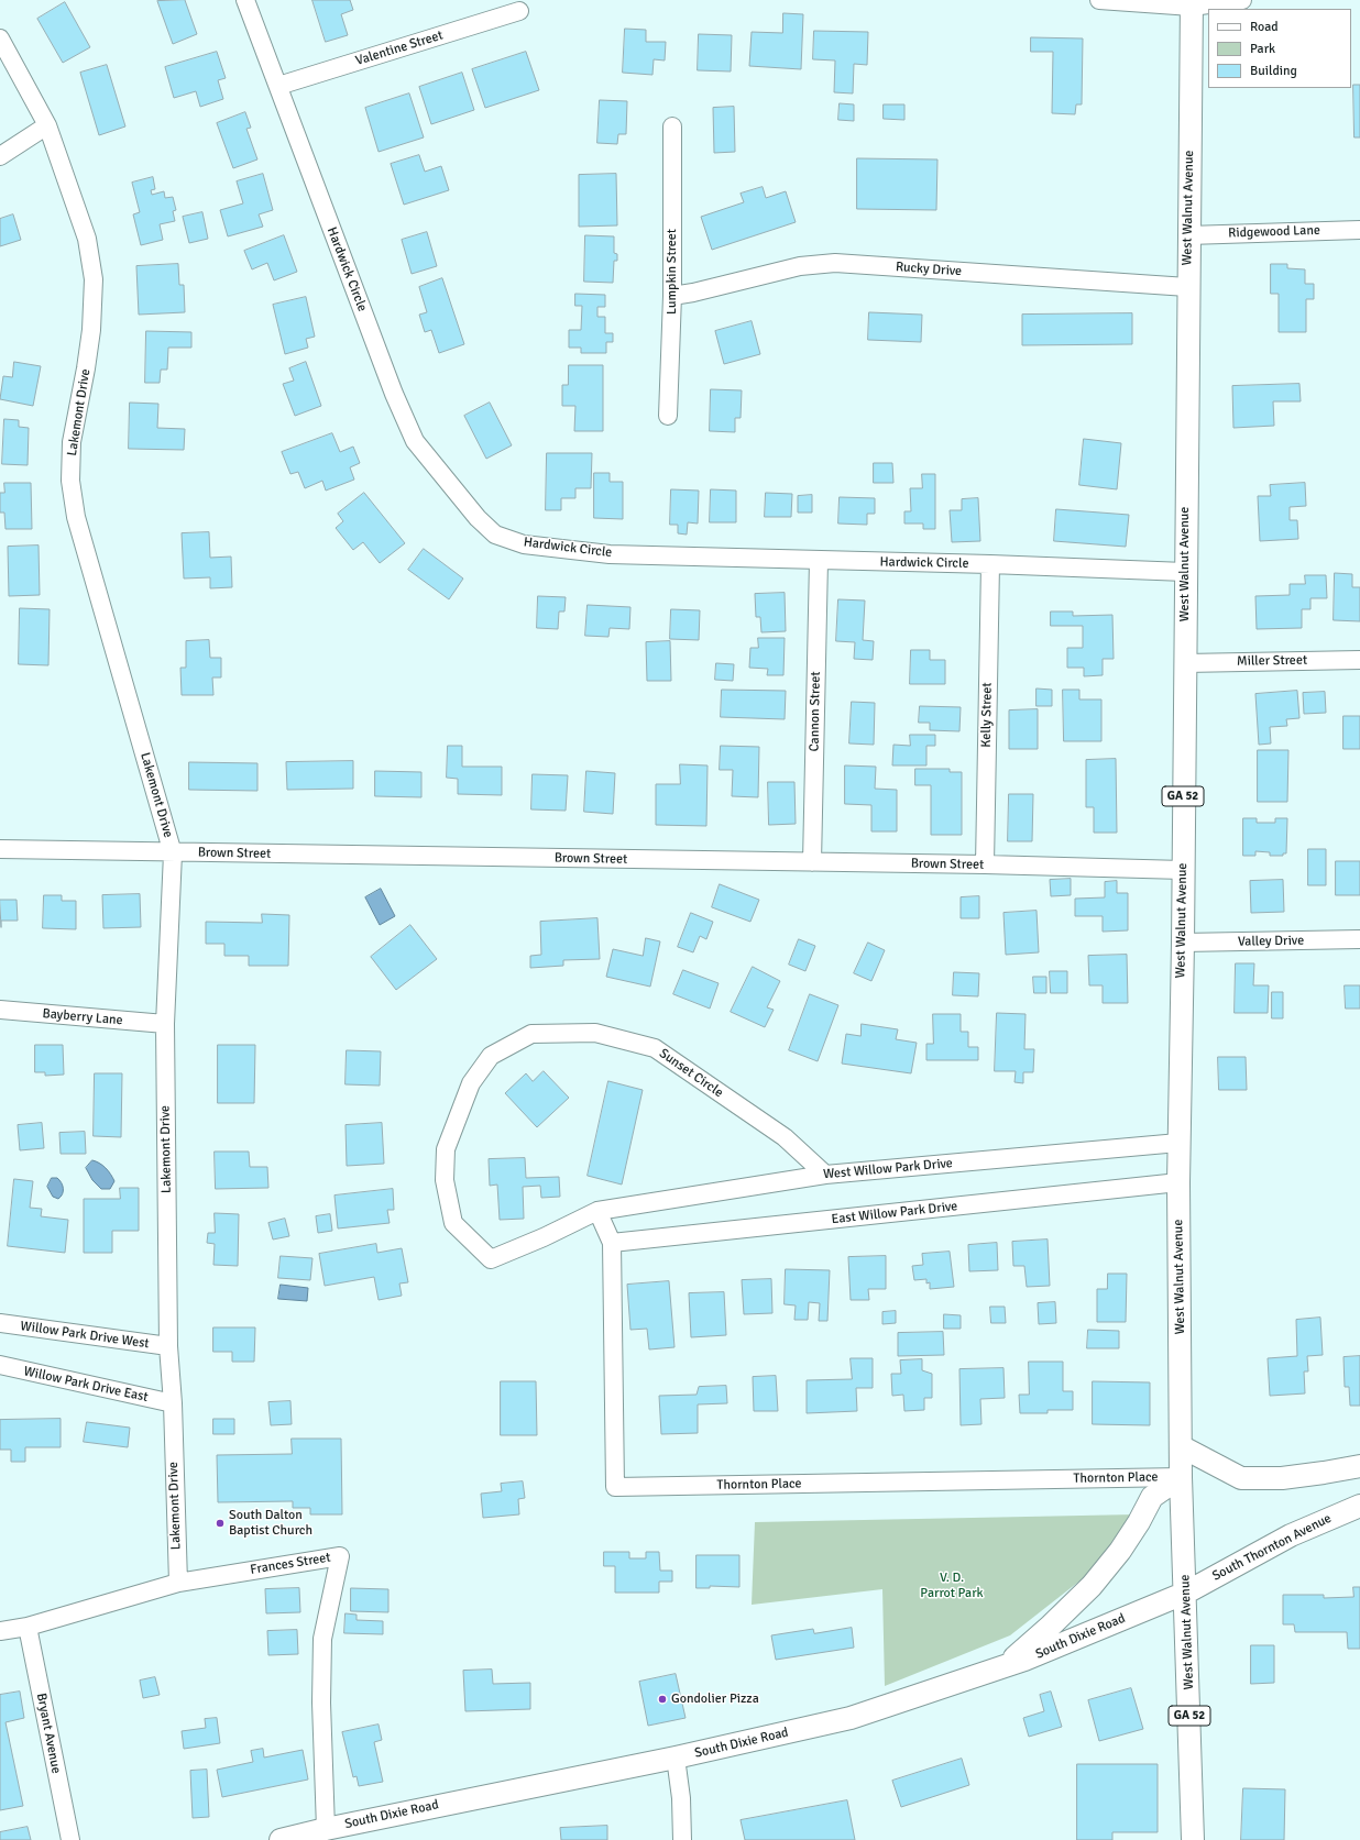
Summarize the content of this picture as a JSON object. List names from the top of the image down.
{
  "streets": {
    "main road": [
      "West Walnut Avenue",
      "GA 52",
      "South Thornton Avenue",
      "South Dixie Road"
    ],
    "street": [
      "Valentine Street",
      "Ridgewood Lane",
      "Hardwick Circle",
      "Rucky Drive",
      "Lumpkin Street",
      "Lakemont Drive",
      "Miller Street",
      "Cannon Street",
      "Kelly Street",
      "Brown Street",
      "Valley Drive",
      "Bayberry Lane",
      "Sunset Circle",
      "West Willow Park Drive",
      "East Willow Park Drive",
      "Willow Park Drive West",
      "Willow Park Drive East",
      "Thornton Place",
      "Frances Street",
      "Bryant Avenue"
    ]
  },
  "crossings": [
    ["Valentine Street", "Hardwick Circle"],
    ["West Walnut Avenue", "Ridgewood Lane"],
    ["West Walnut Avenue", "Hardwick Circle"],
    ["West Walnut Avenue", "Rucky Drive"],
    ["West Walnut Avenue", "Miller Street"],
    ["West Walnut Avenue", "Brown Street"],
    ["West Walnut Avenue", "Valley Drive"],
    ["West Walnut Avenue", "West Willow Park Drive"],
    ["West Walnut Avenue", "East Willow Park Drive"],
    ["West Walnut Avenue", "Thornton Place"],
    ["West Walnut Avenue", "South Thornton Avenue"],
    ["West Walnut Avenue", "South Dixie Road"],
    ["Hardwick Circle", "Cannon Street"],
    ["Hardwick Circle", "Kelly Street"],
    ["Rucky Drive", "Lumpkin Street"],
    ["Lakemont Drive", "Brown Street"],
    ["Lakemont Drive", "Bayberry Lane"],
    ["Lakemont Drive", "Willow Park Drive West"],
    ["Lakemont Drive", "Willow Park Drive East"],
    ["Lakemont Drive", "Frances Street"],
    ["Cannon Street", "Brown Street"],
    ["Kelly Street", "Brown Street"],
    ["Sunset Circle", "West Willow Park Drive"],
    ["Sunset Circle", "Thornton Place"],
    ["West Willow Park Drive", "Thornton Place"],
    ["East Willow Park Drive", "Thornton Place"],
    ["South Thornton Avenue", "South Dixie Road"],
    ["Frances Street", "South Dixie Road"],
    ["Frances Street", "Bryant Avenue"]
  ],
  "parks": ["V. D. Parrot Park"],
  "places": ["South Dalton Baptist Church", "Gondolier Pizza"],
  "legend": ["Road", "Park", "Building"]
}
